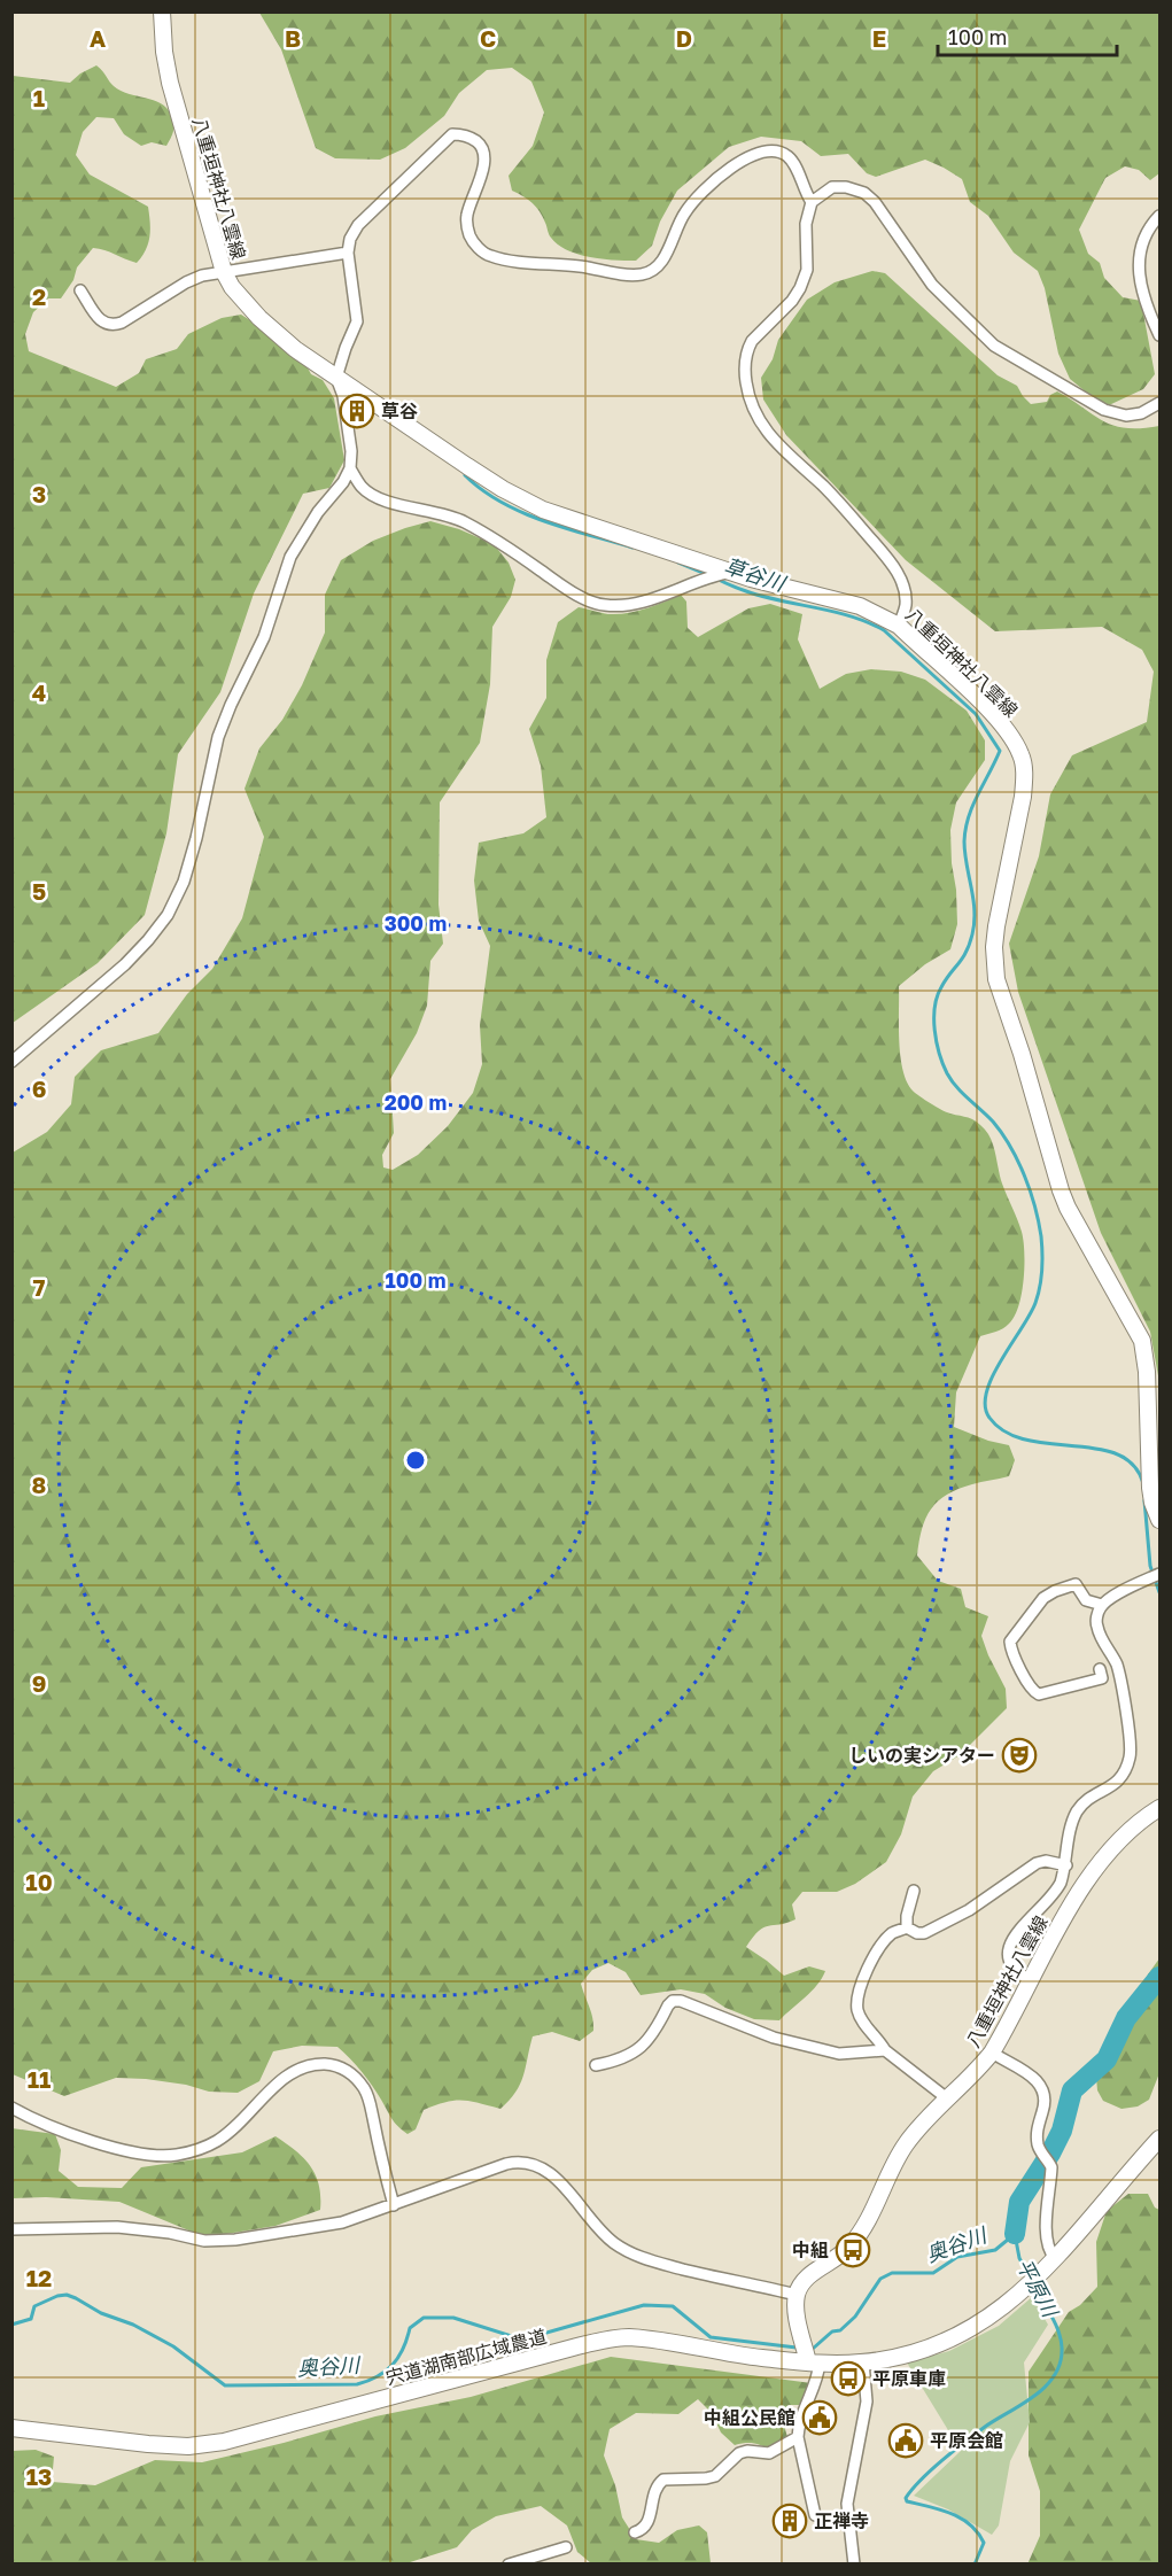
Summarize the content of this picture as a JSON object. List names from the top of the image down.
{
  "streets": {
    "main road": ["八重垣神社八雲線", "宍道湖南部広域農道"]
  },
  "water": ["草谷川", "奥谷川", "平原川"],
  "places": {
    "building": ["草谷", "正禅寺"],
    "theatre": ["しいの実シアター"],
    "bus stop": ["中組", "平原車庫"],
    "public building": ["中組公民館", "平原会館"]
  },
  "scale_bar": "100 m",
  "grid": {
    "columns": [
      "A",
      "B",
      "C",
      "D",
      "E"
    ],
    "rows": [
      "1",
      "2",
      "3",
      "4",
      "5",
      "6",
      "7",
      "8",
      "9",
      "10",
      "11",
      "12",
      "13"
    ]
  },
  "rings": ["300 m", "200 m", "100 m"]
}
